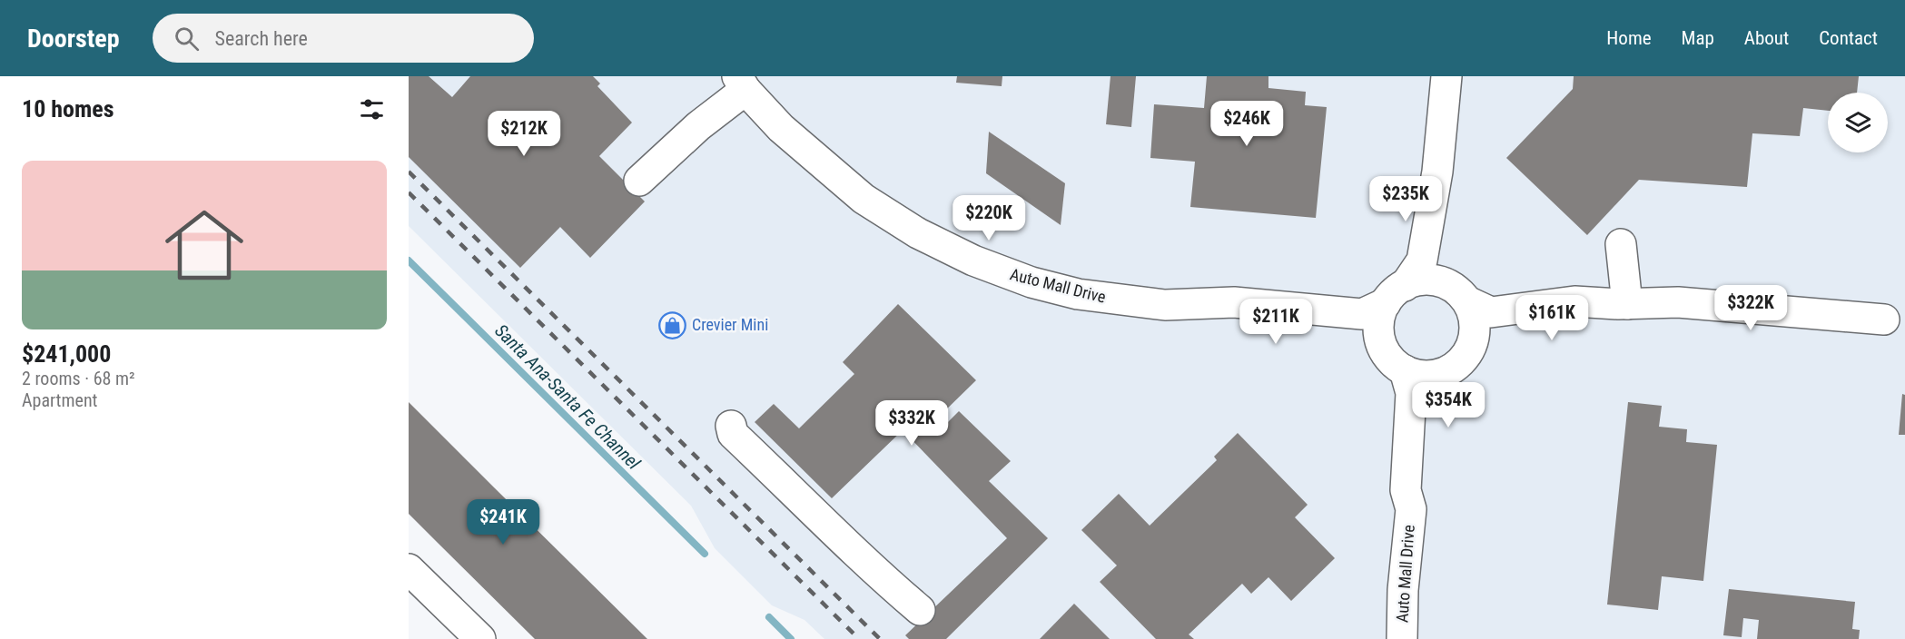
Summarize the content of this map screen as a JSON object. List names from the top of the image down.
{
  "streets": {
    "street": ["Auto Mall Drive"]
  },
  "water": ["Santa Ana-Santa Fe Channel"],
  "places": {
    "shop": ["Crevier Mini"]
  },
  "page": {
    "header": "Doorstep",
    "search": "Search here",
    "nav": [
      "Home",
      "Map",
      "About",
      "Contact"
    ],
    "heading": "10 homes",
    "price": [
      "$246K",
      "$212K",
      "$235K",
      "$220K",
      "$322K",
      "$161K",
      "$211K",
      "$354K",
      "$332K",
      "$241K"
    ],
    "list": [
      {
        "name": "$241,000",
        "note": "2 rooms · 68 m² · Apartment"
      }
    ]
  }
}
